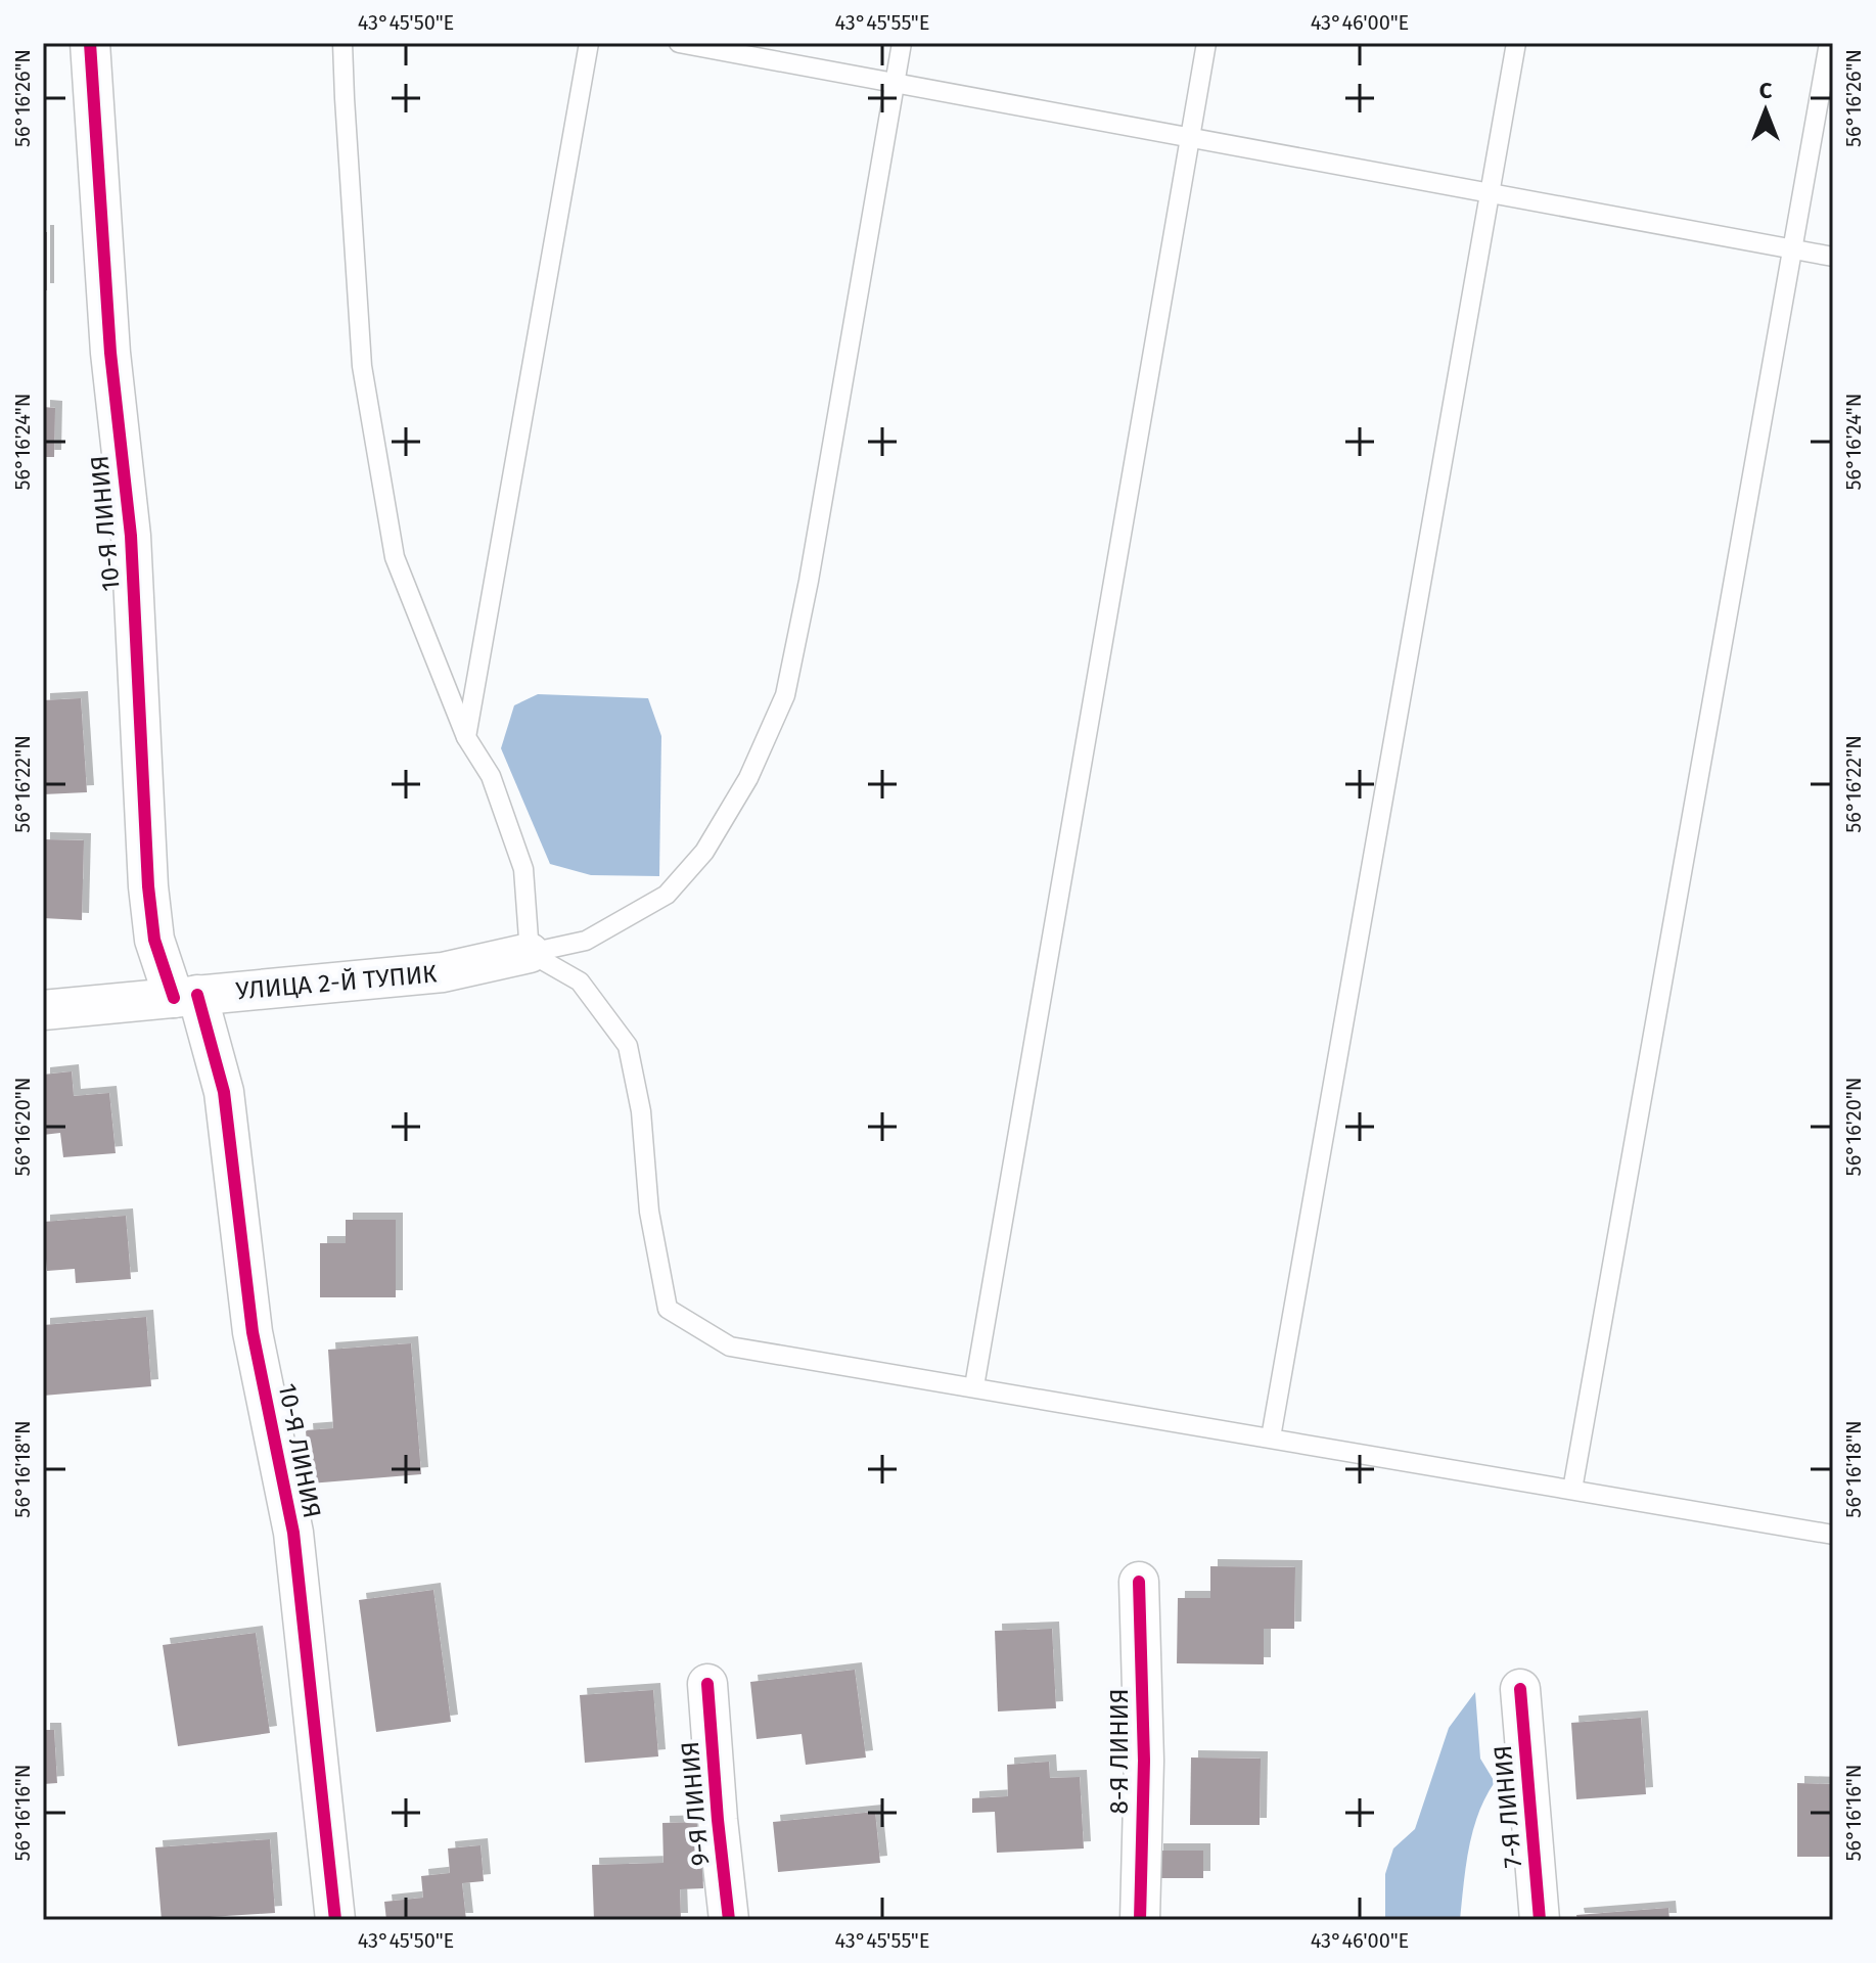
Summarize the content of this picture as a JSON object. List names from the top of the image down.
{
  "streets": {
    "street": [
      "10-Я ЛИНИЯ",
      "УЛИЦА 2-Й ТУПИК",
      "8-Я ЛИНИЯ",
      "9-Я ЛИНИЯ",
      "7-Я ЛИНИЯ"
    ]
  },
  "crossings": [
    ["10-Я ЛИНИЯ", "УЛИЦА 2-Й ТУПИК"]
  ],
  "north": "top",
  "coordinates": [
    "43°45'50\"E",
    "43°45'55\"E",
    "43°46'00\"E",
    "56°16'26\"N",
    "56°16'24\"N",
    "56°16'22\"N",
    "56°16'20\"N",
    "56°16'18\"N",
    "56°16'16\"N"
  ]
}
